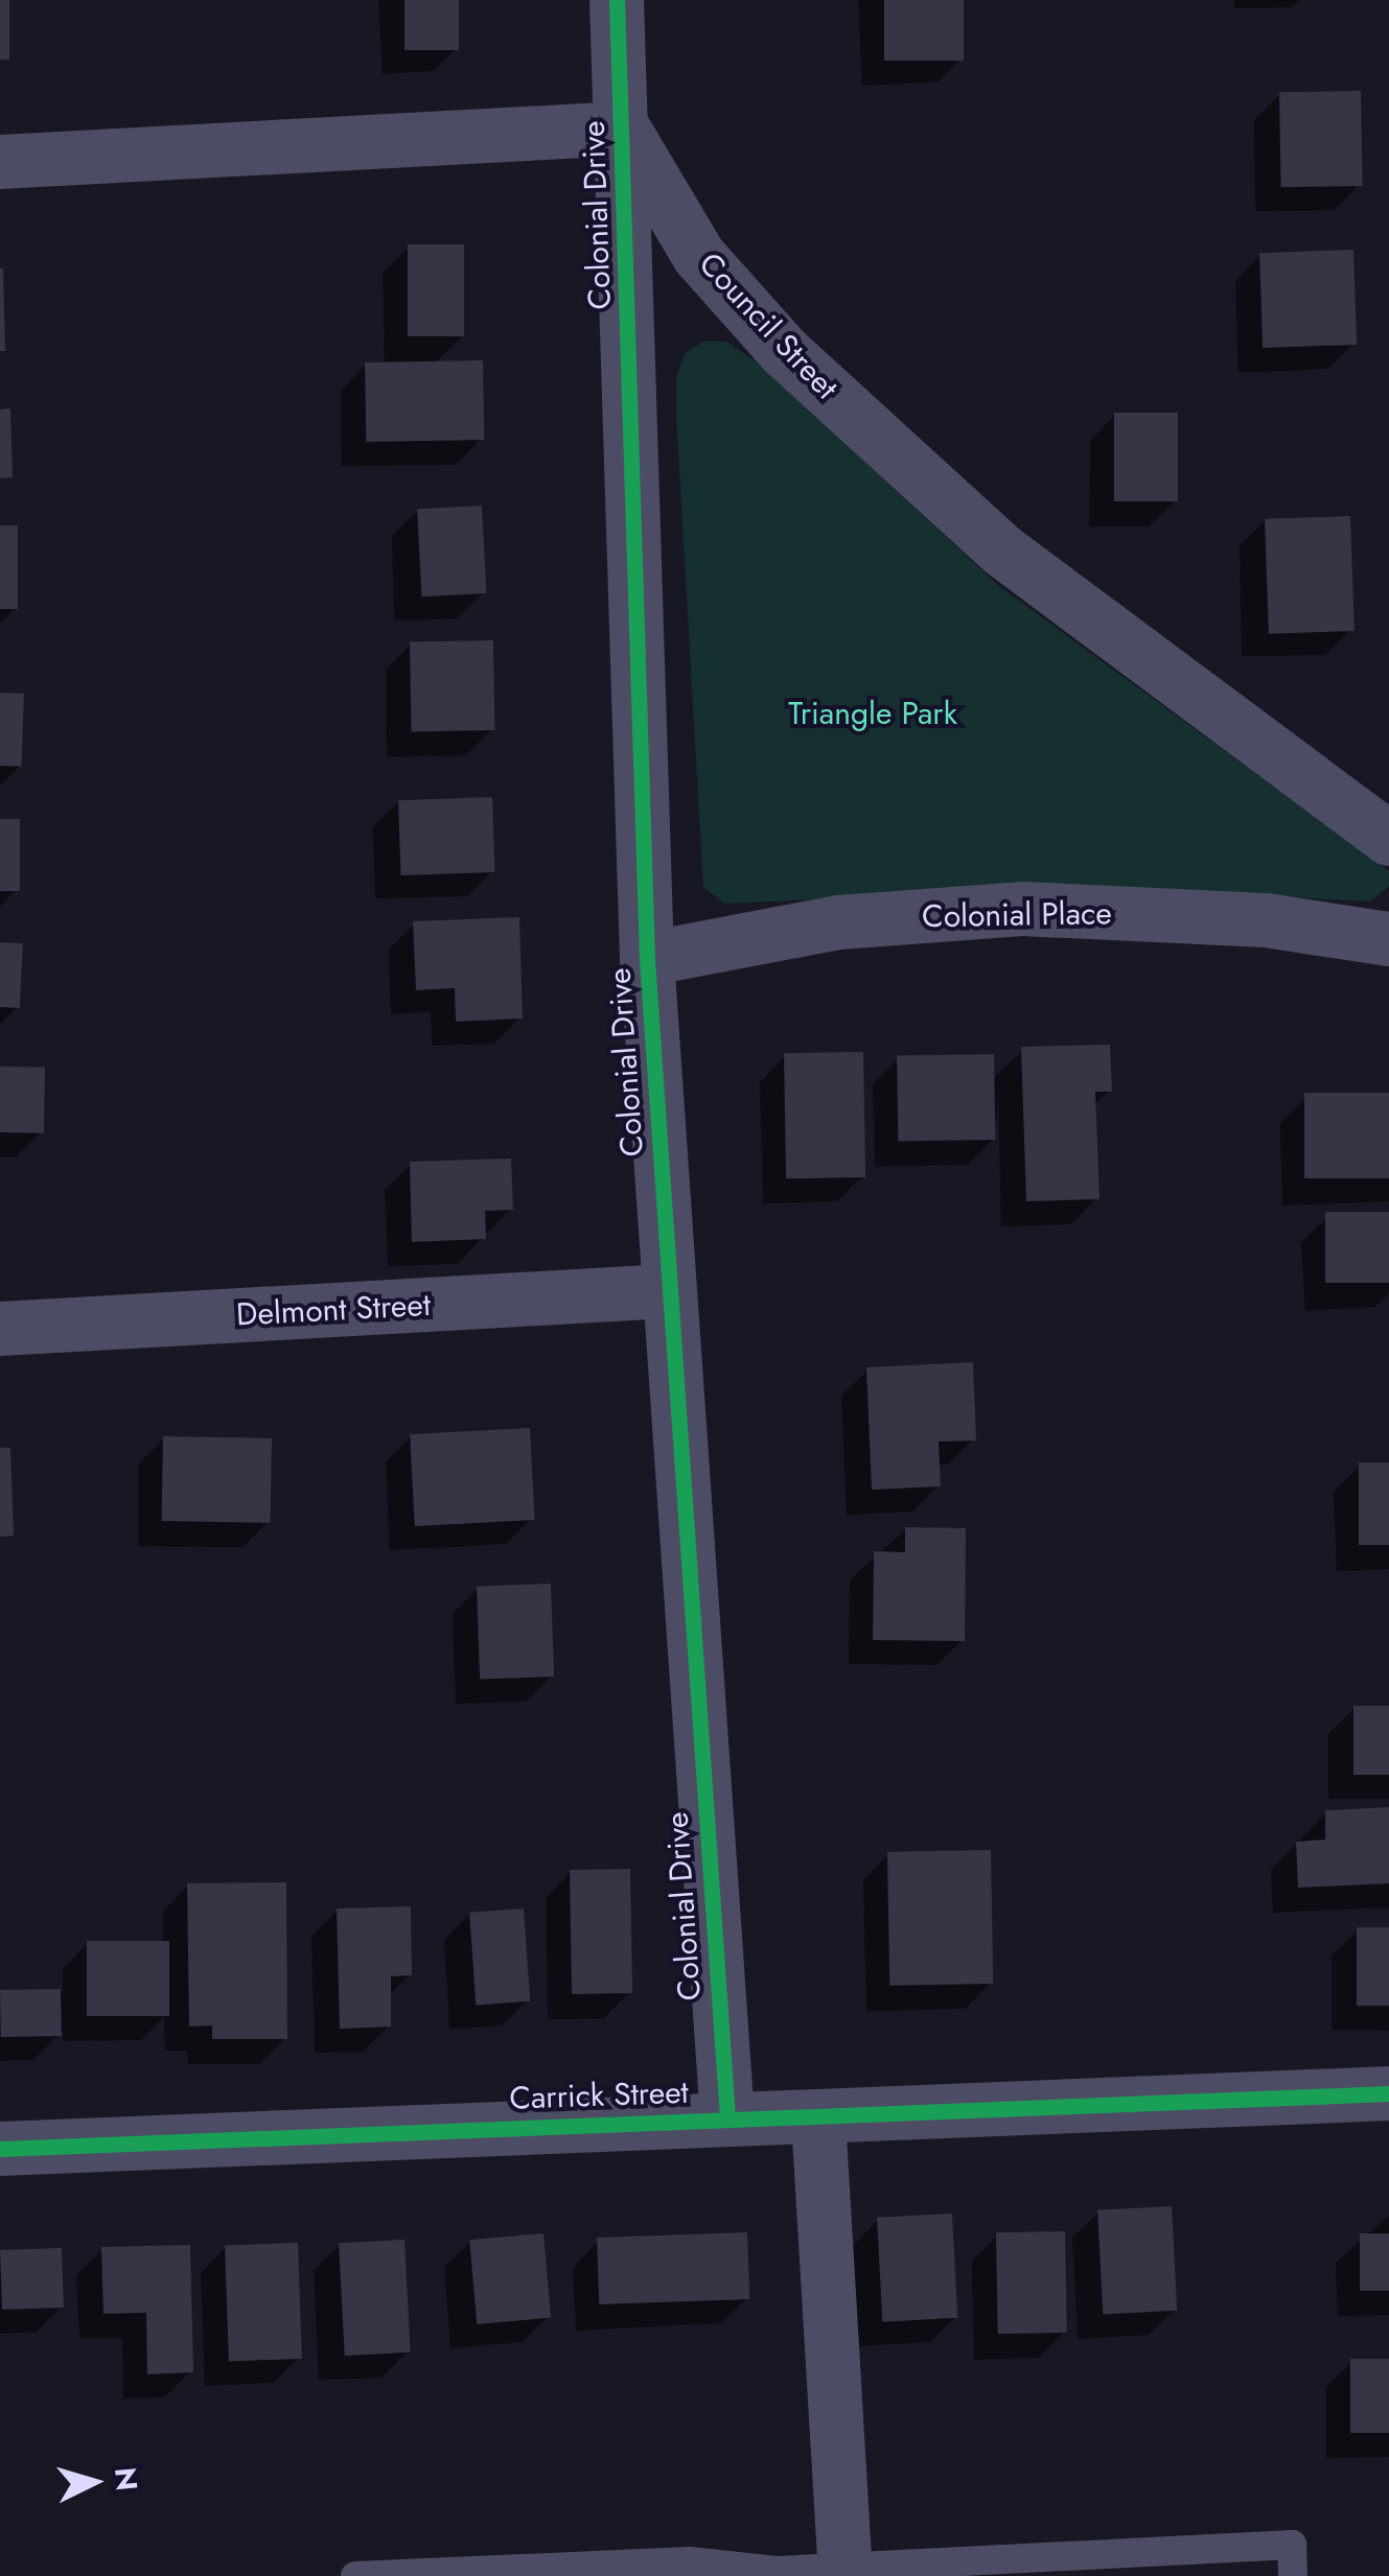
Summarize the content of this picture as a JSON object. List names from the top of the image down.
{
  "streets": {
    "street": [
      "Colonial Drive",
      "Council Street",
      "Colonial Place",
      "Delmont Street",
      "Carrick Street"
    ]
  },
  "crossings": [
    ["Colonial Drive", "Council Street"],
    ["Colonial Drive", "Colonial Place"],
    ["Colonial Drive", "Delmont Street"],
    ["Colonial Drive", "Carrick Street"]
  ],
  "parks": ["Triangle Park"],
  "north": "right"
}
